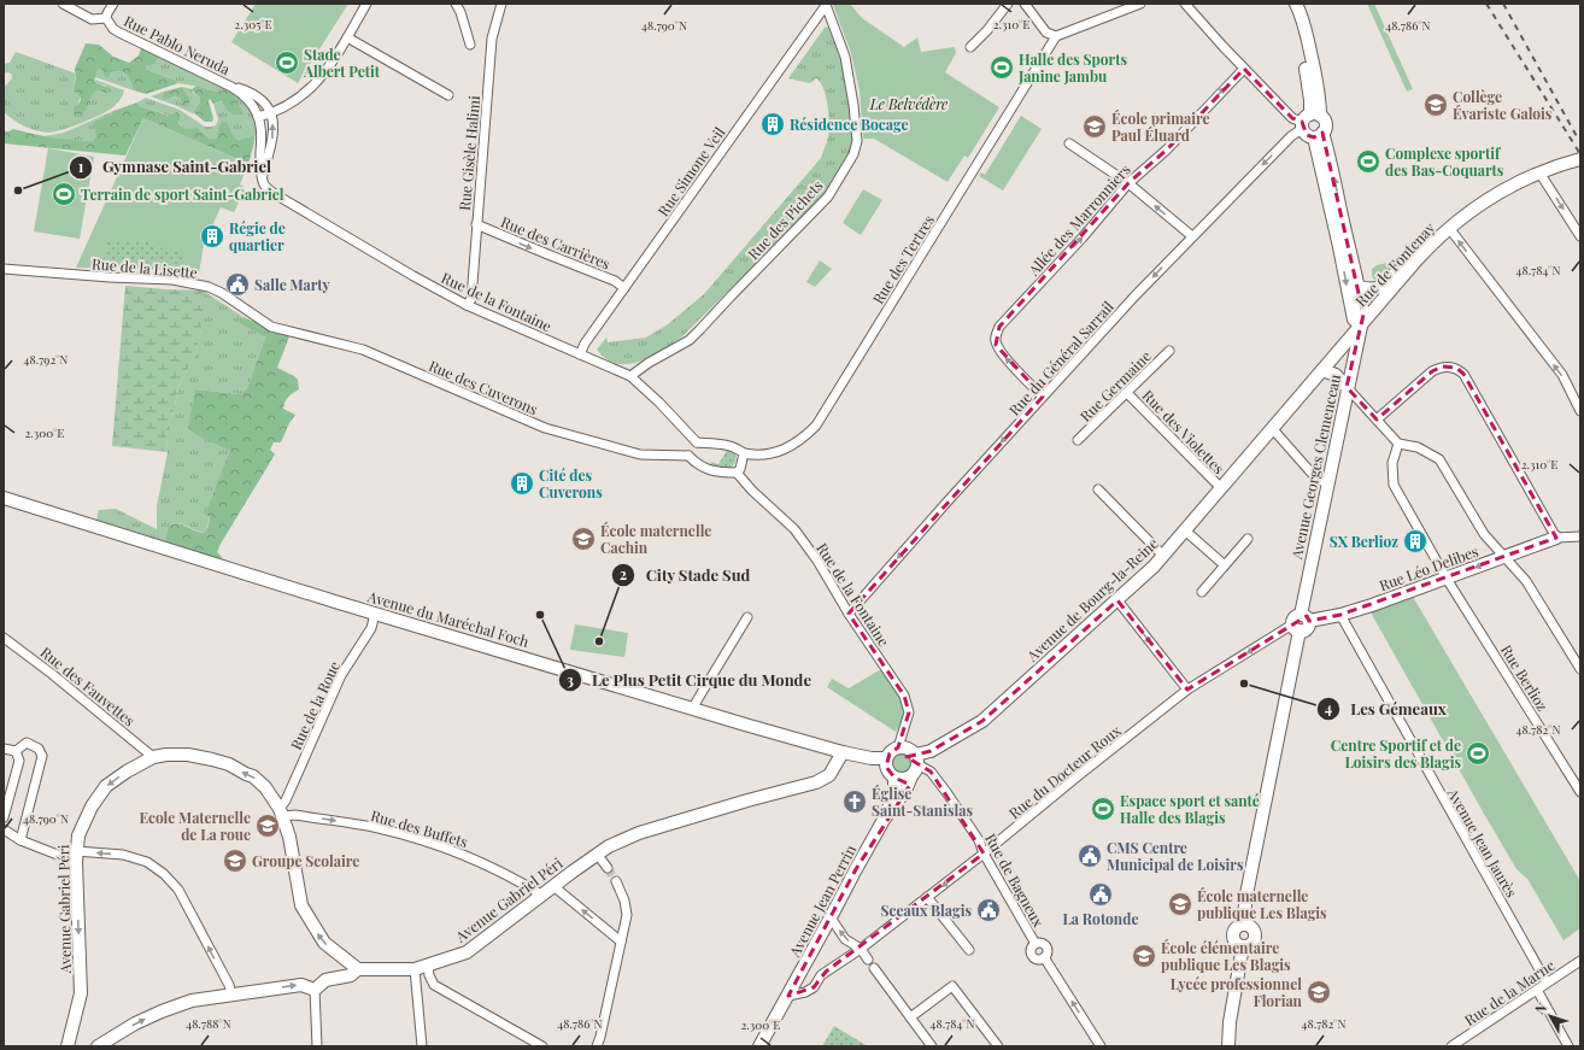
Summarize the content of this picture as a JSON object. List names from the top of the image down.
{
  "streets": {
    "street": [
      "Rue Pablo Neruda",
      "Rue Gisèle Halimi",
      "Rue Simone Veil",
      "Rue des Pichets",
      "Allée des Marronniers",
      "Rue des Carrières",
      "Rue des Tertres",
      "Rue de Fontenay",
      "Rue de la Lisette",
      "Rue de la Fontaine",
      "Rue du Général Sarrail",
      "Rue Germaine",
      "Rue des Cuverons",
      "Rue des Violettes",
      "Avenue Georges Clemenceau",
      "Rue Léo Delibes",
      "Avenue de Bourg-la-Reine",
      "Avenue du Maréchal Foch",
      "Rue Berlioz",
      "Rue des Fauvettes",
      "Rue de la Roue",
      "Rue du Docteur Roux",
      "Rue des Buffets",
      "Avenue Jean Jaurès",
      "Rue de Bagneux",
      "Avenue Gabriel Péri",
      "Avenue Jean Perrin",
      "Rue de la Marne"
    ]
  },
  "crossings": [
    ["Rue Pablo Neruda", "Rue de la Fontaine"],
    ["Rue Gisèle Halimi", "Rue des Carrières"],
    ["Rue Gisèle Halimi", "Rue de la Fontaine"],
    ["Rue Simone Veil", "Rue des Pichets"],
    ["Rue Simone Veil", "Rue des Carrières"],
    ["Rue Simone Veil", "Rue de la Fontaine"],
    ["Rue des Pichets", "Rue de la Fontaine"],
    ["Allée des Marronniers", "Rue du Général Sarrail"],
    ["Rue de Fontenay", "Avenue Georges Clemenceau"],
    ["Rue de Fontenay", "Avenue de Bourg-la-Reine"],
    ["Rue de la Lisette", "Rue des Cuverons"],
    ["Rue de la Fontaine", "Rue du Général Sarrail"],
    ["Rue de la Fontaine", "Avenue de Bourg-la-Reine"],
    ["Rue de la Fontaine", "Avenue du Maréchal Foch"],
    ["Rue de la Fontaine", "Rue de Bagneux"],
    ["Rue de la Fontaine", "Avenue Jean Perrin"],
    ["Rue Germaine", "Rue des Violettes"],
    ["Rue des Violettes", "Avenue de Bourg-la-Reine"],
    ["Avenue Georges Clemenceau", "Rue Léo Delibes"],
    ["Avenue Georges Clemenceau", "Avenue de Bourg-la-Reine"],
    ["Rue Léo Delibes", "Rue Berlioz"],
    ["Rue Léo Delibes", "Avenue Jean Jaurès"],
    ["Avenue de Bourg-la-Reine", "Avenue du Maréchal Foch"],
    ["Avenue de Bourg-la-Reine", "Rue de Bagneux"],
    ["Avenue de Bourg-la-Reine", "Avenue Jean Perrin"],
    ["Avenue du Maréchal Foch", "Rue de la Roue"],
    ["Avenue du Maréchal Foch", "Rue de Bagneux"],
    ["Avenue du Maréchal Foch", "Avenue Gabriel Péri"],
    ["Avenue du Maréchal Foch", "Avenue Jean Perrin"],
    ["Rue des Fauvettes", "Avenue Gabriel Péri"],
    ["Rue de la Roue", "Rue des Buffets"],
    ["Rue de la Roue", "Avenue Gabriel Péri"],
    ["Rue du Docteur Roux", "Rue de Bagneux"],
    ["Rue des Buffets", "Avenue Gabriel Péri"],
    ["Avenue Jean Jaurès", "Rue de la Marne"],
    ["Rue de Bagneux", "Avenue Jean Perrin"]
  ],
  "one_way": [
    "Allée des Marronniers",
    "Rue des Carrières",
    "Rue du Général Sarrail",
    "Rue du Docteur Roux",
    "Rue des Buffets",
    "Rue de Bagneux"
  ],
  "parks": ["Le Belvédère"],
  "places": {
    "sports": [
      "Stade Albert Petit",
      "Halle des Sports Janine Jambu",
      "Complexe sportif des Bas-Coquarts",
      "Terrain de sport Saint-Gabriel",
      "Centre Sportif et de Loisirs des Blagis",
      "Espace sport et santé Halle des Blagis"
    ],
    "school or university": [
      "Collège Évariste Galois",
      "École primaire Paul Éluard",
      "École maternelle Cachin",
      "Ecole Maternelle de La roue",
      "Groupe Scolaire",
      "École maternelle publique Les Blagis",
      "École élémentaire publique Les Blagis",
      "Lycée professionnel Florian"
    ],
    "building": [
      "Résidence Bocage",
      "Régie de quartier",
      "Cité des Cuverons",
      "SX Berlioz"
    ],
    "other": [
      "Gymnase Saint-Gabriel",
      "Le Plus Petit Cirque du Monde",
      "City Stade Sud",
      "Les Gémeaux"
    ],
    "public building": [
      "Salle Marty",
      "CMS Centre Municipal de Loisirs",
      "La Rotonde",
      "Sceaux Blagis"
    ],
    "church": ["Église Saint-Stanislas"]
  },
  "north": "top left",
  "coordinates": [
    "2.305°E",
    "2.310°E",
    "48.790°N",
    "48.786°N",
    "48.784°N",
    "48.792°N",
    "2.300°E",
    "48.782°N",
    "48.788°N"
  ]
}
